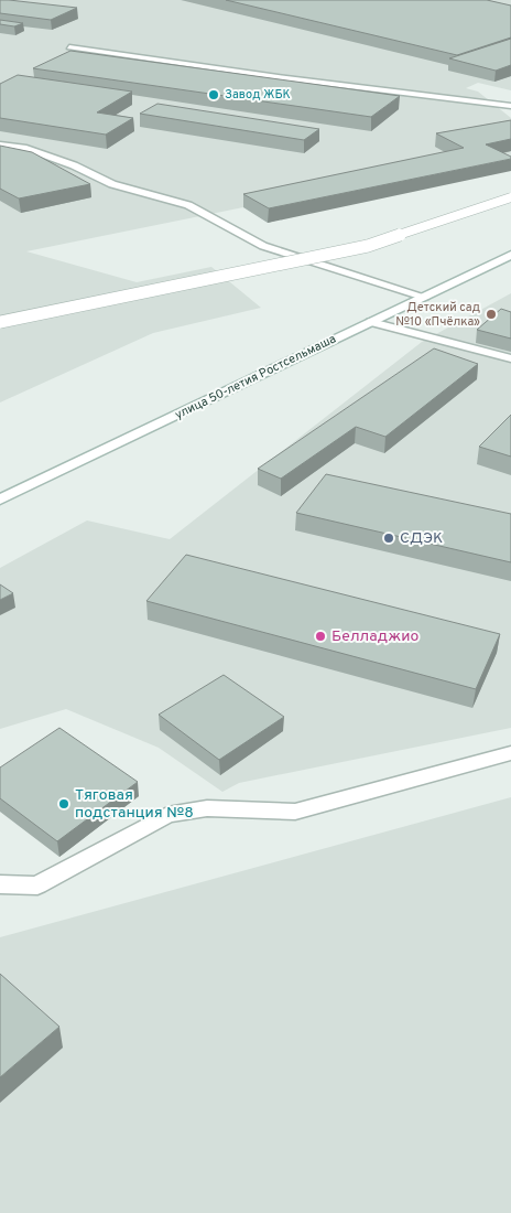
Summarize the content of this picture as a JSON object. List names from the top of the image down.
{
  "streets": {
    "main road": ["улица 50-летия Ростсельмаша"]
  },
  "places": [
    "Завод ЖБК",
    "Детский сад №10 «Пчёлка»",
    "СДЭК",
    "Белладжио",
    "Тяговая подстанция №8"
  ]
}
